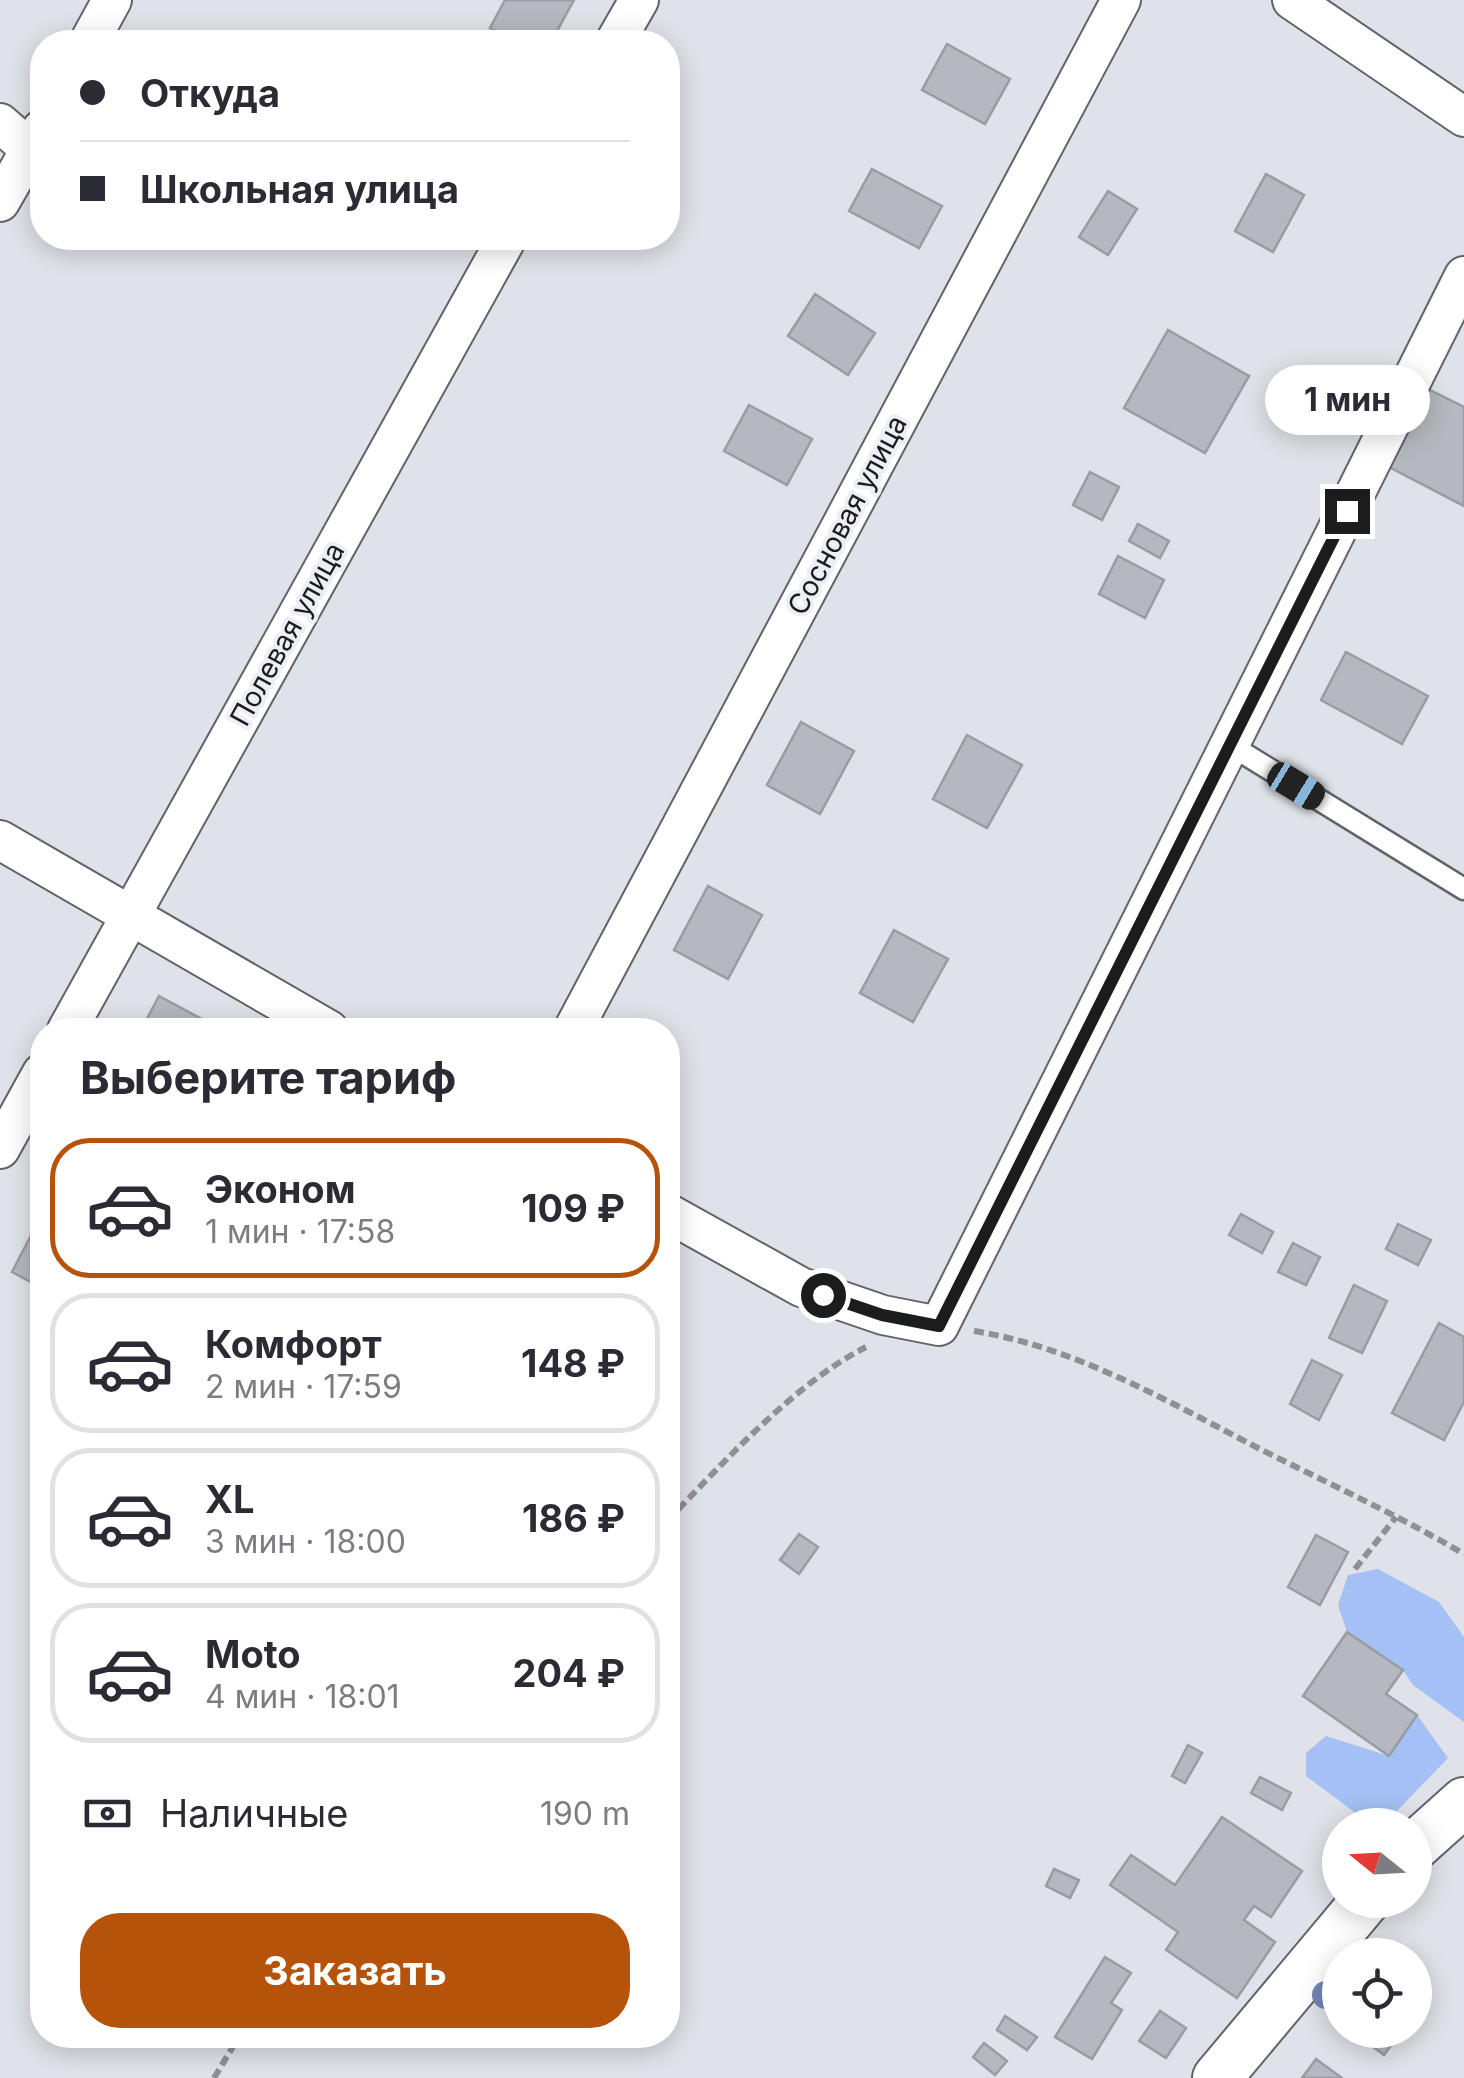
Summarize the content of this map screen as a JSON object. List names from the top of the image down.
{
  "streets": {
    "street": ["Сосновая улица", "Полевая улица"]
  },
  "north": "left",
  "page": {
    "banner": ["Откуда", "Школьная улица"],
    "bubble": "1 мин",
    "heading": "Выберите тариф",
    "list": [
      {
        "name": "Эконом",
        "note": "1 мин · 17:58",
        "value": "109 ₽"
      },
      {
        "name": "Комфорт",
        "note": "2 мин · 17:59",
        "value": "148 ₽"
      },
      {
        "name": "XL",
        "note": "3 мин · 18:00",
        "value": "186 ₽"
      },
      {
        "name": "Moto",
        "note": "4 мин · 18:01",
        "value": "204 ₽"
      }
    ],
    "pay": ["Наличные", "190 m"],
    "buttons": "Заказать"
  }
}
